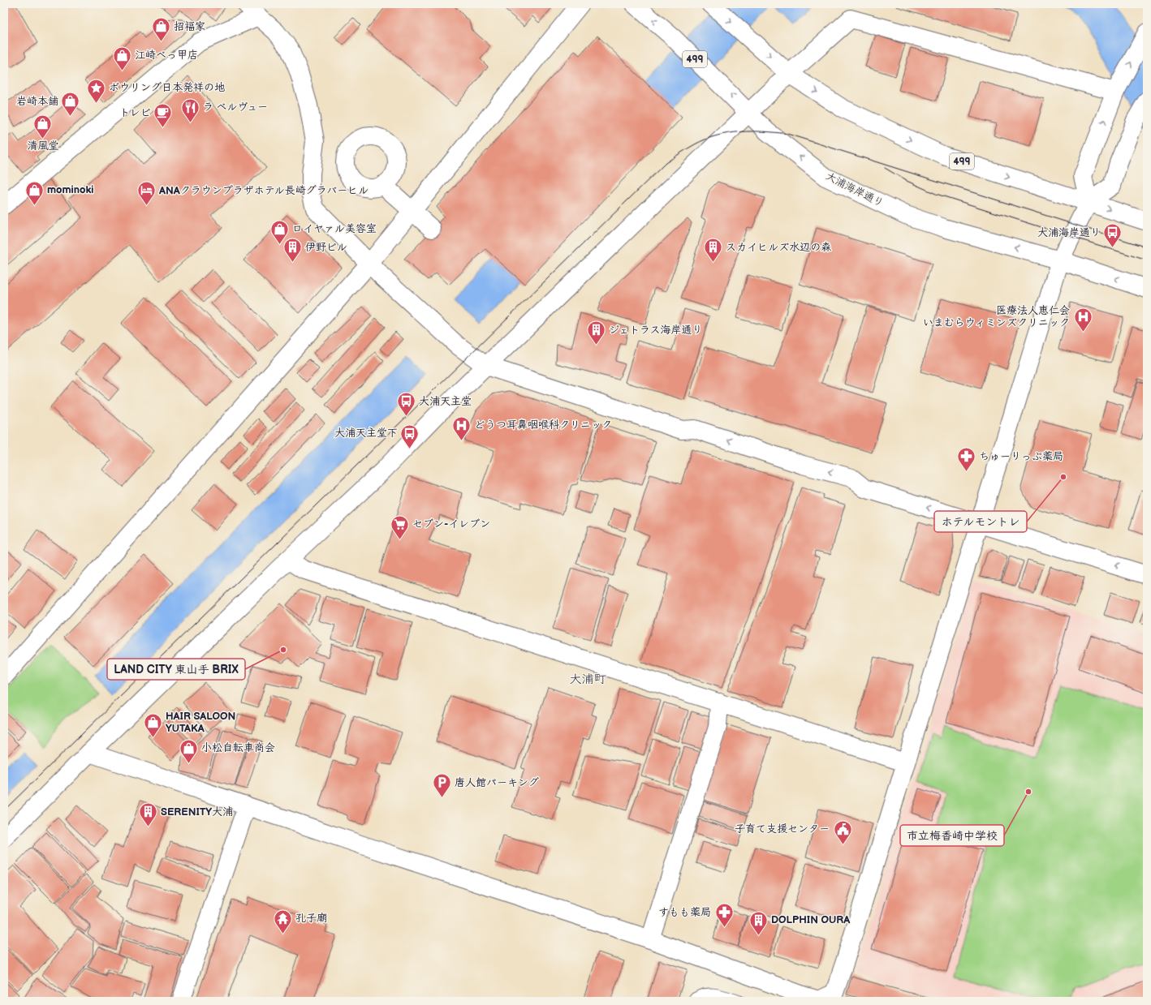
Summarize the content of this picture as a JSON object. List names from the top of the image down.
{
  "streets": {
    "main road": ["499", "大浦海岸通り"]
  },
  "districts": ["大浦町"],
  "places": {
    "shop": [
      "招福家",
      "江崎べっ甲店",
      "岩崎本舗",
      "清風堂",
      "mominoki",
      "ロイヤァル美容室",
      "HAIR SALOON YUTAKA",
      "小松自転車商会"
    ],
    "place": ["ボウリング日本発祥の地"],
    "restaurant": ["ラ ベルヴュー"],
    "cafe": ["トレビ"],
    "hotel": ["ANAクラウンプラザホテル長崎グラバーヒル"],
    "bus stop": ["大浦海岸通り", "大浦天主堂", "大浦天主堂下"],
    "building": [
      "伊野ビル",
      "スカイヒルズ水辺の森",
      "ジェトラス海岸通り",
      "SERENITY大浦",
      "DOLPHIN OURA"
    ],
    "hospital": ["医療法人恵仁会 いまむらウィミンズクリニック", "どうつ耳鼻咽喉科クリニック"],
    "pharmacy": ["ちゅーりっぷ薬局", "すもも薬局"],
    "other": ["ホテルモントレ", "LAND CITY 東山手 BRIX", "市立梅香崎中学校"],
    "supermarket": ["セブン-イレブン"],
    "parking": ["唐人館パーキング"],
    "public building": ["子育て支援センター"],
    "temple": ["孔子廟"]
  }
}
